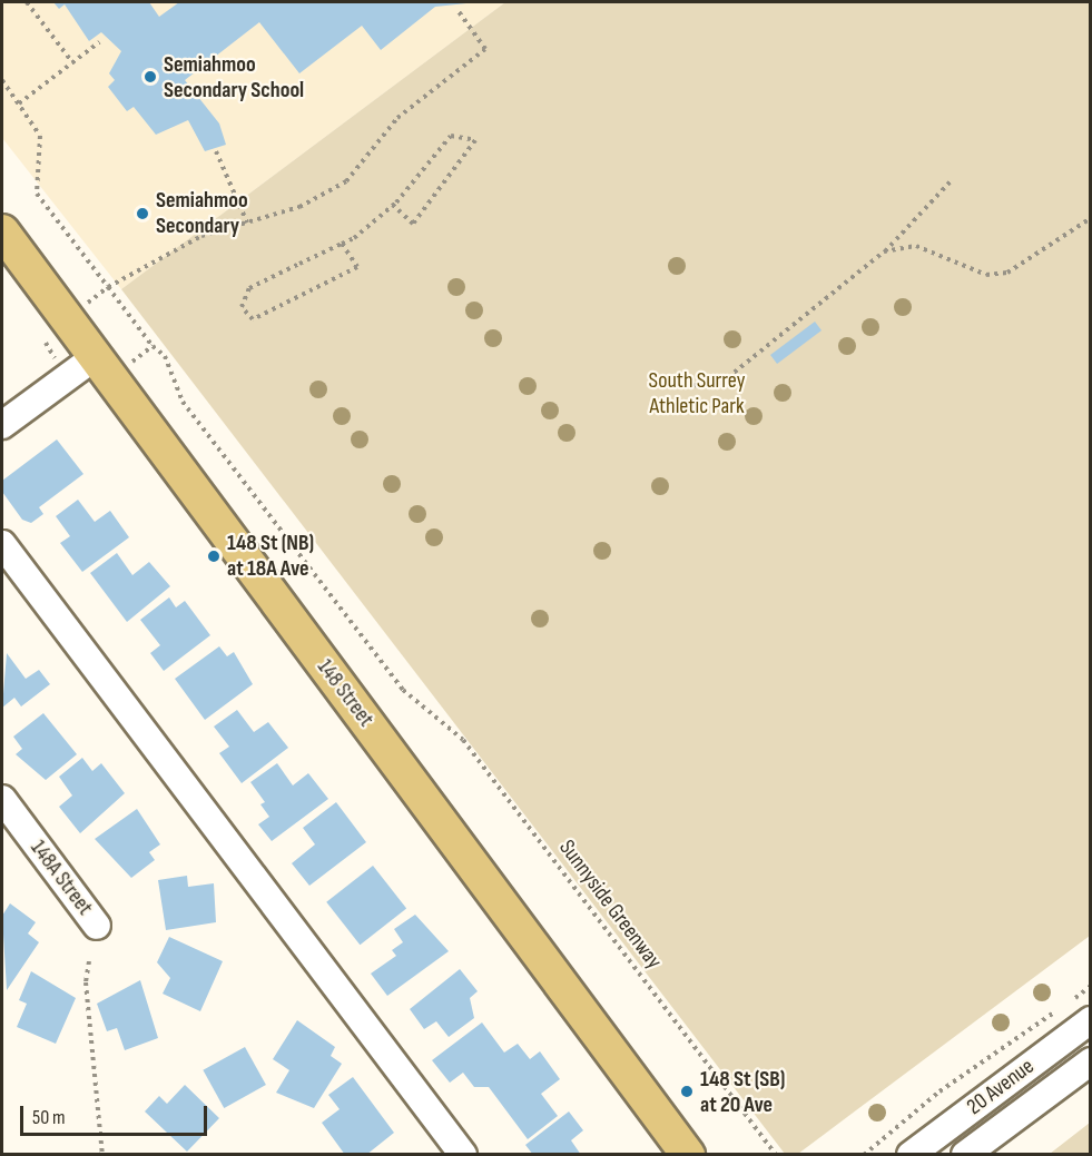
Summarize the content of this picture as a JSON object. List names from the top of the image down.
{
  "streets": {
    "main road": ["148 Street"],
    "street": ["148A Street", "20 Avenue"],
    "path": ["Sunnyside Greenway"]
  },
  "parks": ["South Surrey Athletic Park"],
  "places": [
    "Semiahmoo Secondary School",
    "Semiahmoo Secondary",
    "148 St (NB) at 18A Ave",
    "148 St (SB) at 20 Ave"
  ],
  "scale_bar": "50 m"
}
